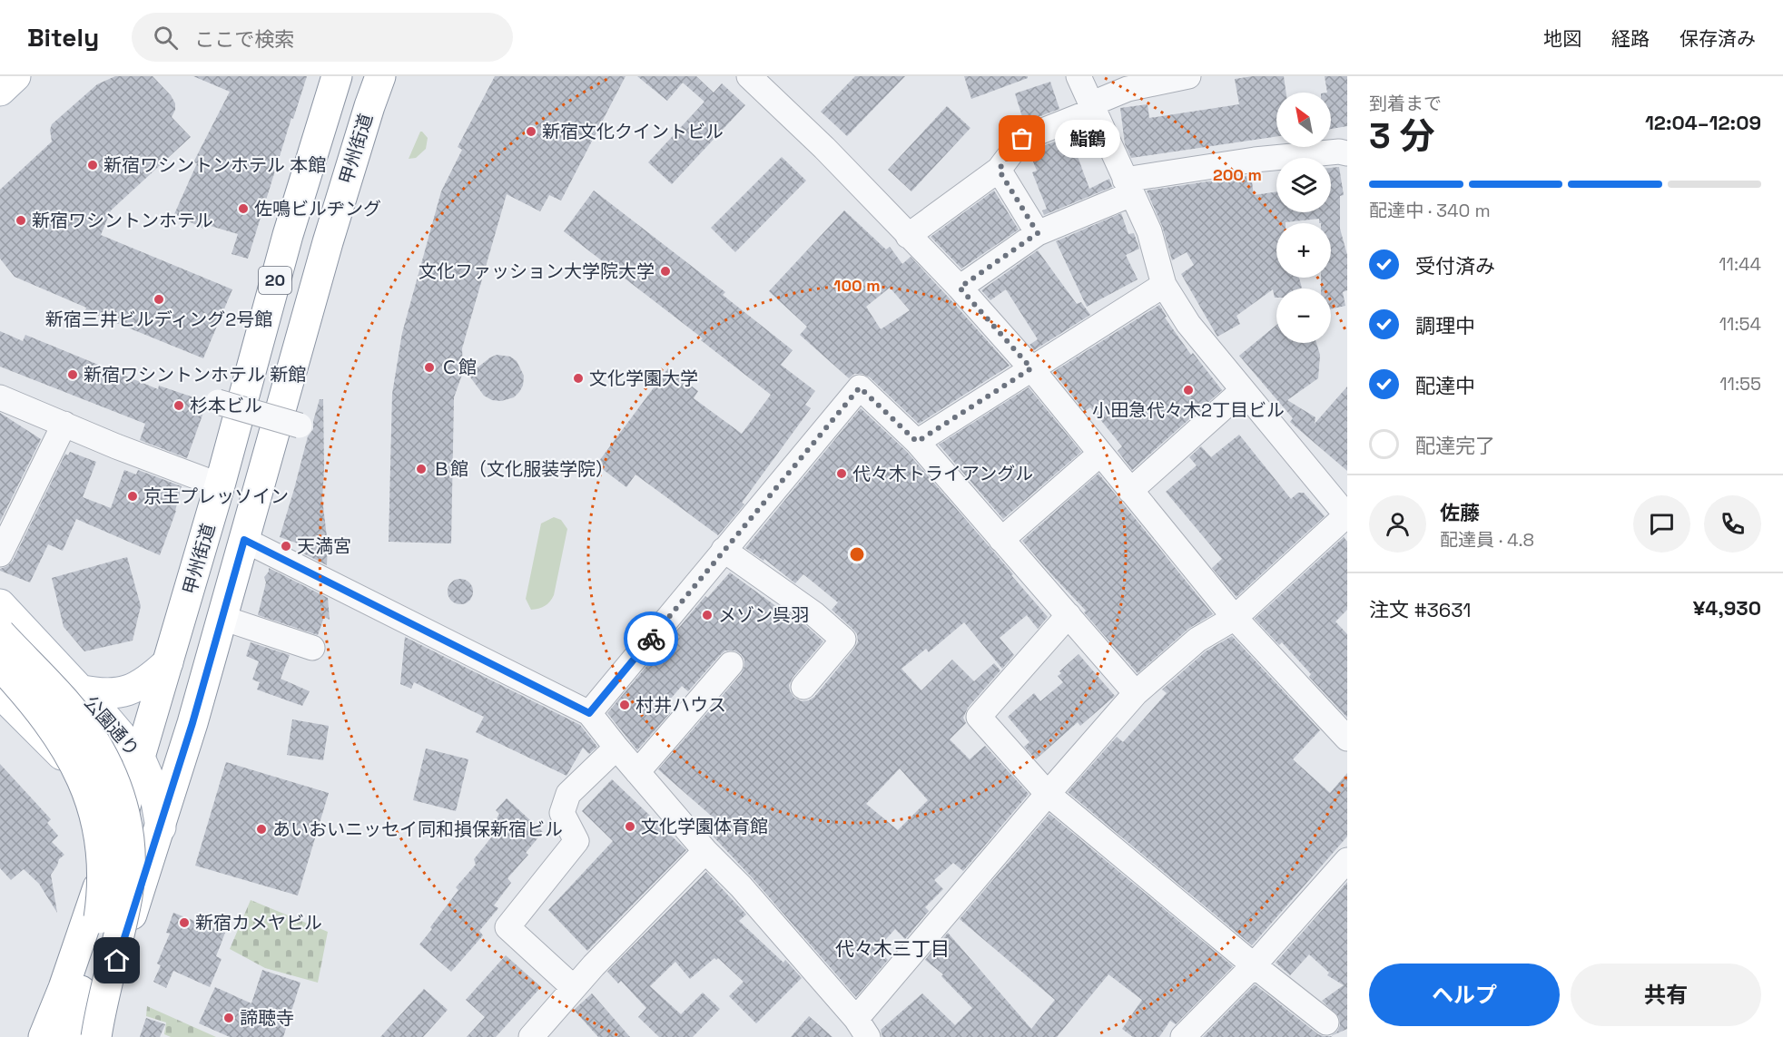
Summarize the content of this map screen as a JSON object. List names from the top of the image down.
{
  "streets": {
    "main road": ["甲州街道", "20", "公園通り"]
  },
  "crossings": [
    ["甲州街道", "公園通り"]
  ],
  "districts": ["代々木三丁目"],
  "places": [
    "新宿文化クイントビル",
    "鮨鶴",
    "新宿ワシントンホテル 本館",
    "佐鳴ビルヂング",
    "新宿ワシントンホテル",
    "文化ファッション大学院大学",
    "新宿三井ビルディング2号館",
    "Ｃ館",
    "新宿ワシントンホテル 新館",
    "文化学園大学",
    "小田急代々木2丁目ビル",
    "杉本ビル",
    "Ｂ館（文化服装学院）",
    "代々木トライアングル",
    "京王プレッソイン",
    "天満宮",
    "メゾン呉羽",
    "村井ハウス",
    "文化学園体育館",
    "あいおいニッセイ同和損保新宿ビル",
    "新宿カメヤビル",
    "諦聴寺"
  ],
  "north": "top left",
  "page": {
    "header": "Bitely",
    "search": "ここで検索",
    "nav": ["地図", "経路", "保存済み"],
    "heading": ["3 分", "到着まで", "12:04–12:09"],
    "panel": [
      "佐藤",
      "配達員 · 4.8",
      "注文 #3631",
      "¥4,930"
    ],
    "map_buttons": ["+", "−"],
    "bubble": "鮨鶴",
    "bar": "配達中 · 340 m",
    "list": [
      ["受付済み", "11:44"],
      ["調理中", "11:54"],
      ["配達中", "11:55"],
      "配達完了"
    ],
    "buttons": ["ヘルプ", "共有"]
  },
  "rings": ["200 m", "100 m"]
}
